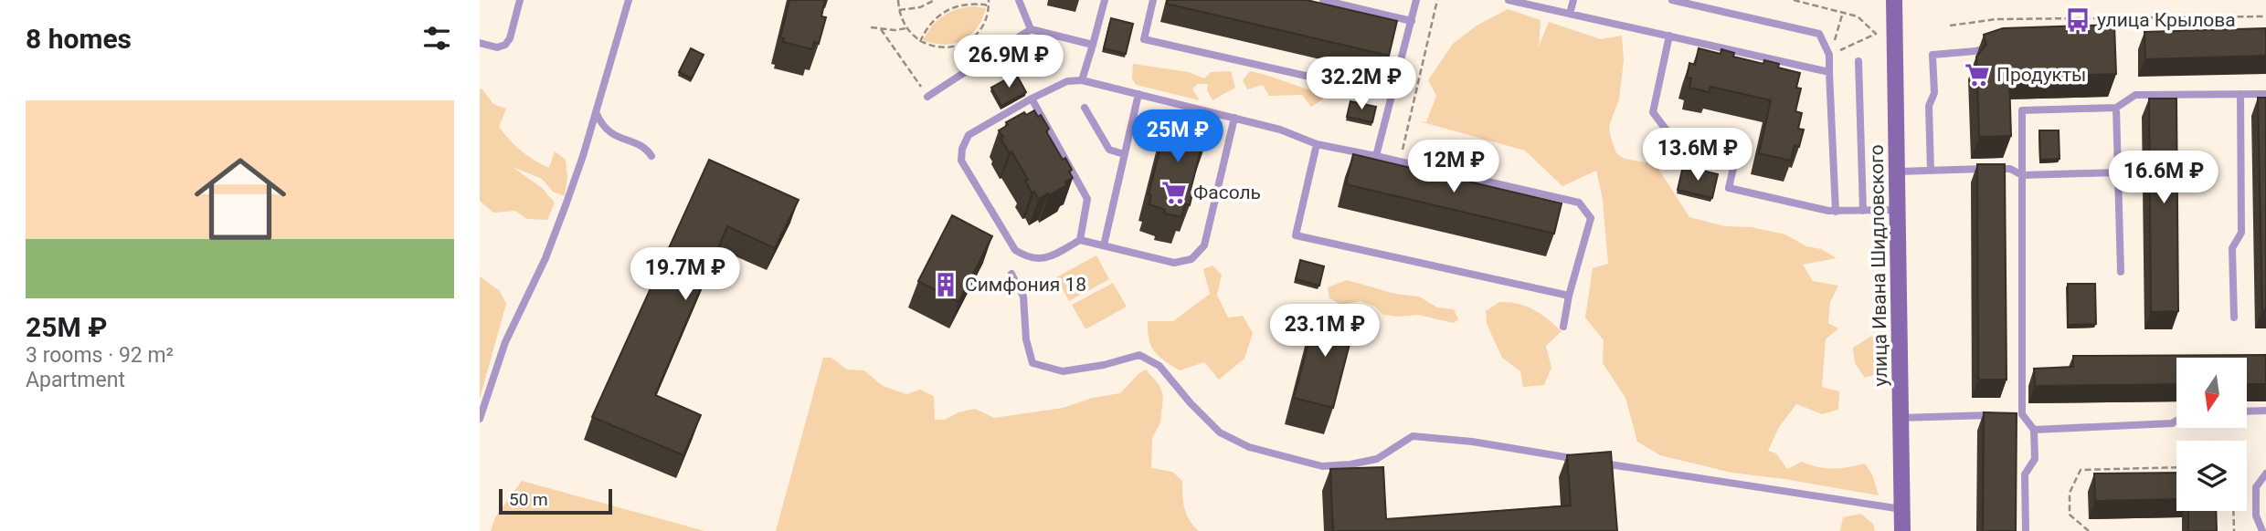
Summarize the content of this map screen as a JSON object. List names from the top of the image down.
{
  "streets": {
    "street": ["улица Ивана Шидловского"]
  },
  "places": {
    "bus stop": ["улица Крылова"],
    "supermarket": ["Продукты", "Фасоль"],
    "building": ["Симфония 18"]
  },
  "scale_bar": "50 m",
  "north": "bottom",
  "page": {
    "heading": "8 homes",
    "price": [
      "26.9M ₽",
      "32.2M ₽",
      "25M ₽",
      "13.6M ₽",
      "12M ₽",
      "16.6M ₽",
      "19.7M ₽",
      "23.1M ₽"
    ],
    "list": [
      {
        "name": "25M ₽",
        "note": "3 rooms · 92 m² · Apartment"
      }
    ],
    "scale": "50 m"
  }
}
